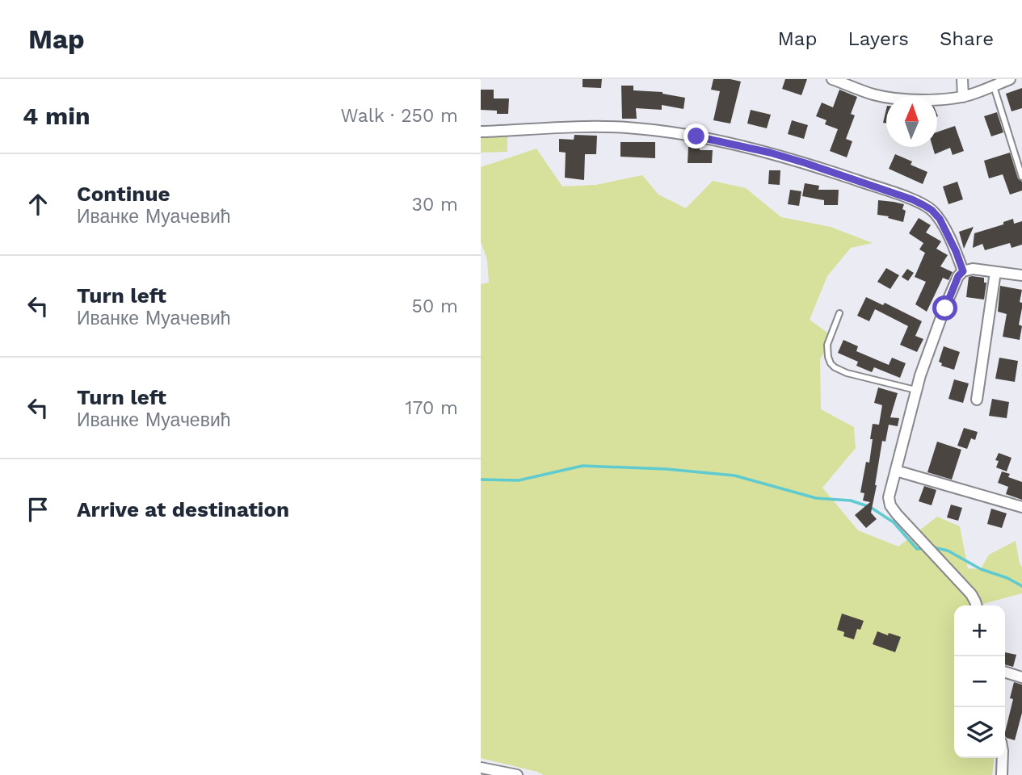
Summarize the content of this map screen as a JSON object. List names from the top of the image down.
{
  "north": "top",
  "page": {
    "header": "Map",
    "nav": ["Map", "Layers", "Share"],
    "heading": ["4 min", "Walk · 250 m"],
    "list": [
      ["Continue", "Иванке Муачевић", "30 m"],
      ["Turn left", "Иванке Муачевић", "50 m"],
      ["Turn left", "Иванке Муачевић", "170 m"],
      "Arrive at destination"
    ],
    "map_buttons": ["+", "−"]
  }
}
